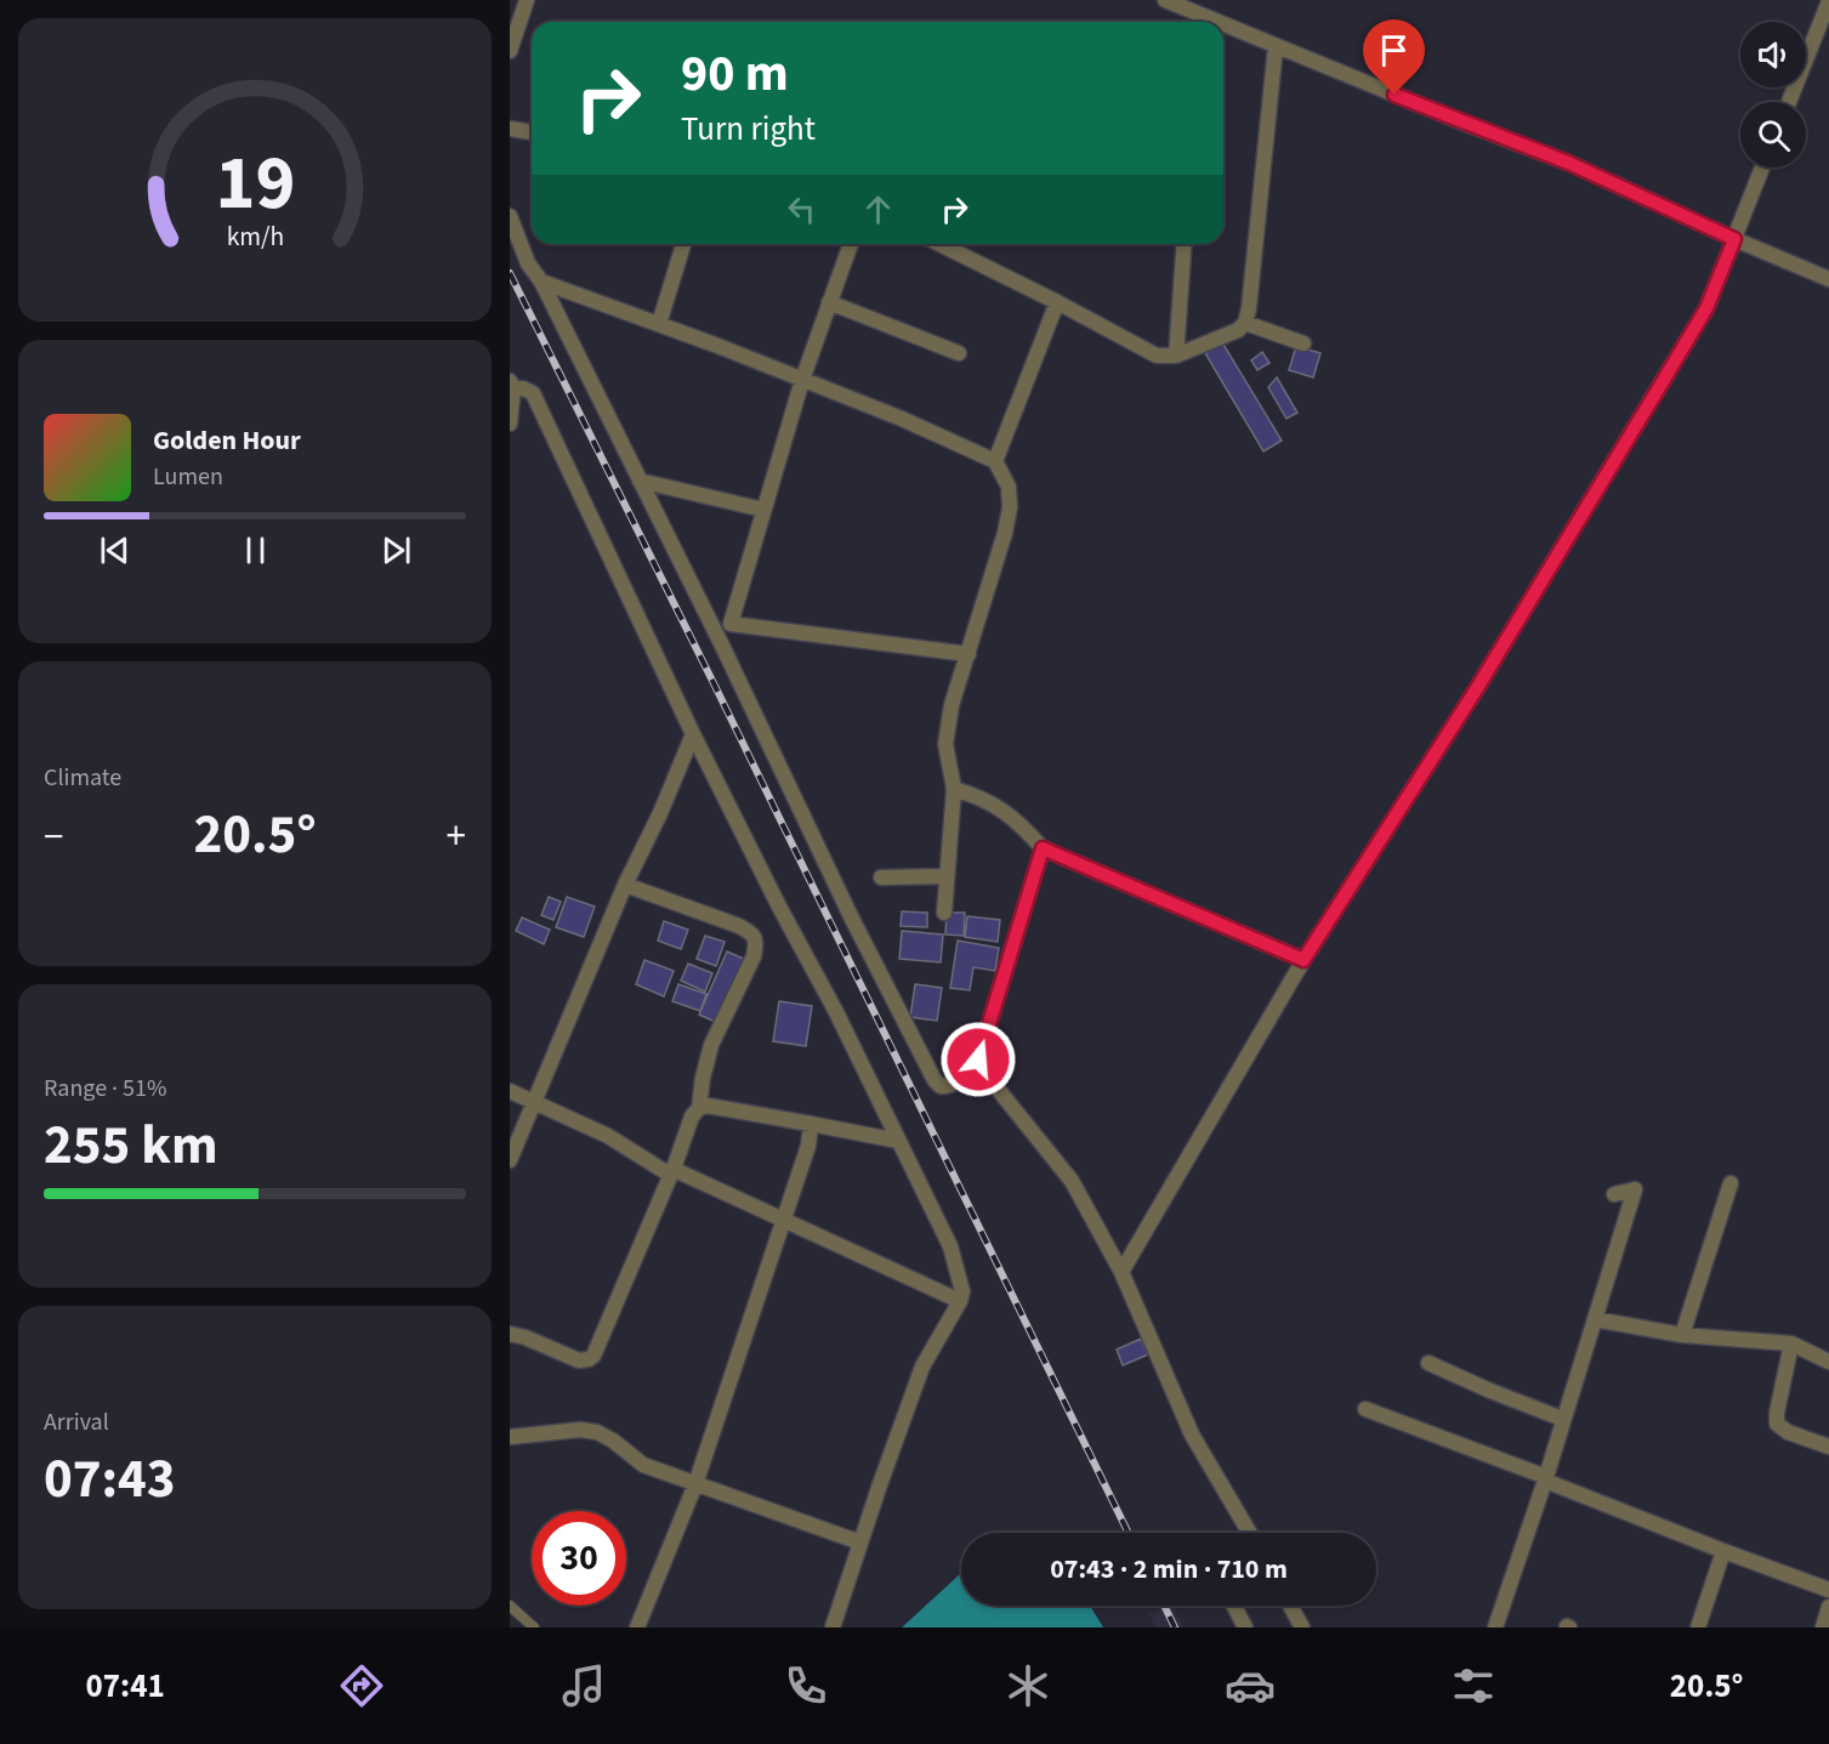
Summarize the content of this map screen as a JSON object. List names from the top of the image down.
{
  "page": {
    "turn": ["90 m", "Turn right"],
    "song": ["Golden Hour", "Lumen"],
    "tile": [
      "Climate",
      ["Range · 51%", "255 km"],
      ["Arrival", "07:43"]
    ],
    "heat": ["−", "20.5°", "+"],
    "limit": "30",
    "trip": "07:43 · 2 min · 710 m",
    "tabs": ["07:41", "20.5°"],
    "gauge": ["19", "km/h"]
  }
}
